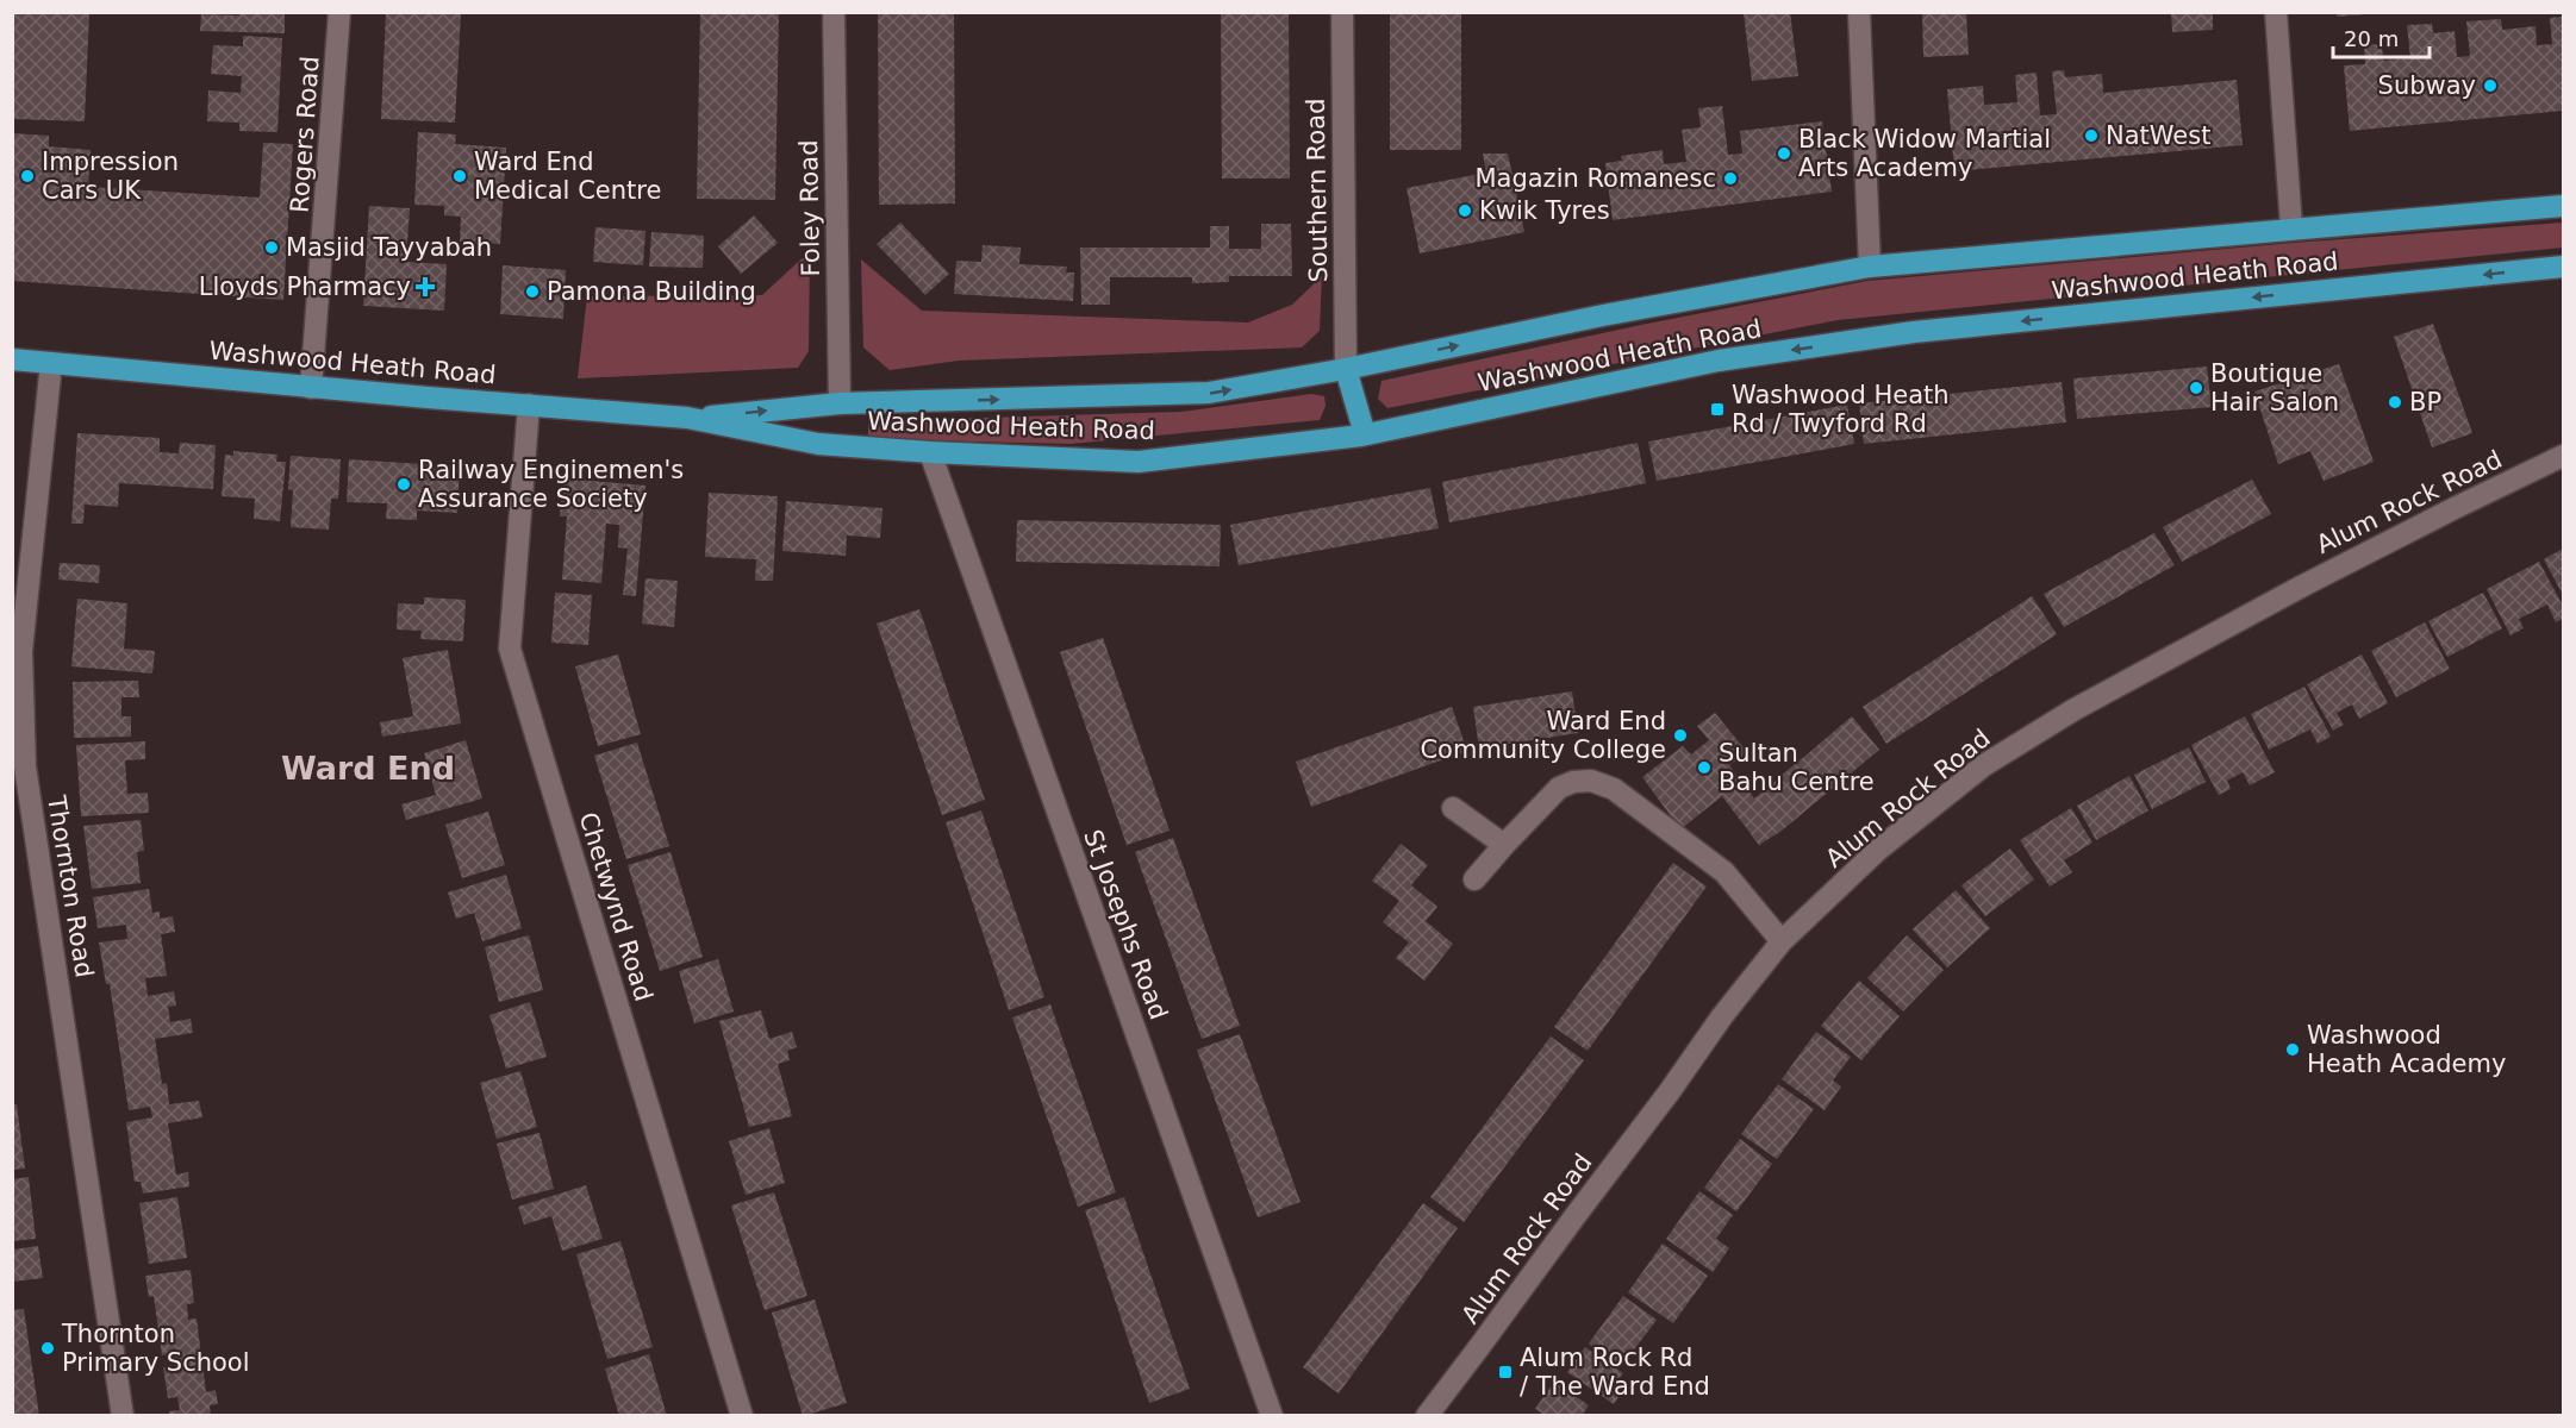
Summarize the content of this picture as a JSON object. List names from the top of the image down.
{
  "streets": {
    "main road": ["Washwood Heath Road"],
    "street": [
      "Rogers Road",
      "Southern Road",
      "Foley Road",
      "Alum Rock Road",
      "Thornton Road",
      "Chetwynd Road",
      "St Josephs Road"
    ]
  },
  "crossings": [
    ["Rogers Road", "Washwood Heath Road"],
    ["Southern Road", "Washwood Heath Road"],
    ["Foley Road", "Washwood Heath Road"],
    ["Washwood Heath Road", "Thornton Road"],
    ["Washwood Heath Road", "Chetwynd Road"],
    ["Washwood Heath Road", "St Josephs Road"]
  ],
  "districts": ["Ward End"],
  "places": {
    "other": [
      "Subway",
      "NatWest",
      "Black Widow Martial Arts Academy",
      "Impression Cars UK",
      "Ward End Medical Centre",
      "Magazin Romanesc",
      "Kwik Tyres",
      "Masjid Tayyabah",
      "Pamona Building",
      "Boutique Hair Salon",
      "BP",
      "Railway Enginemen's Assurance Society",
      "Ward End Community College",
      "Sultan Bahu Centre",
      "Washwood Heath Academy",
      "Thornton Primary School"
    ],
    "health": ["Lloyds Pharmacy"],
    "transit": ["Washwood Heath Rd / Twyford Rd", "Alum Rock Rd / The Ward End"]
  },
  "scale_bar": "20 m"
}
